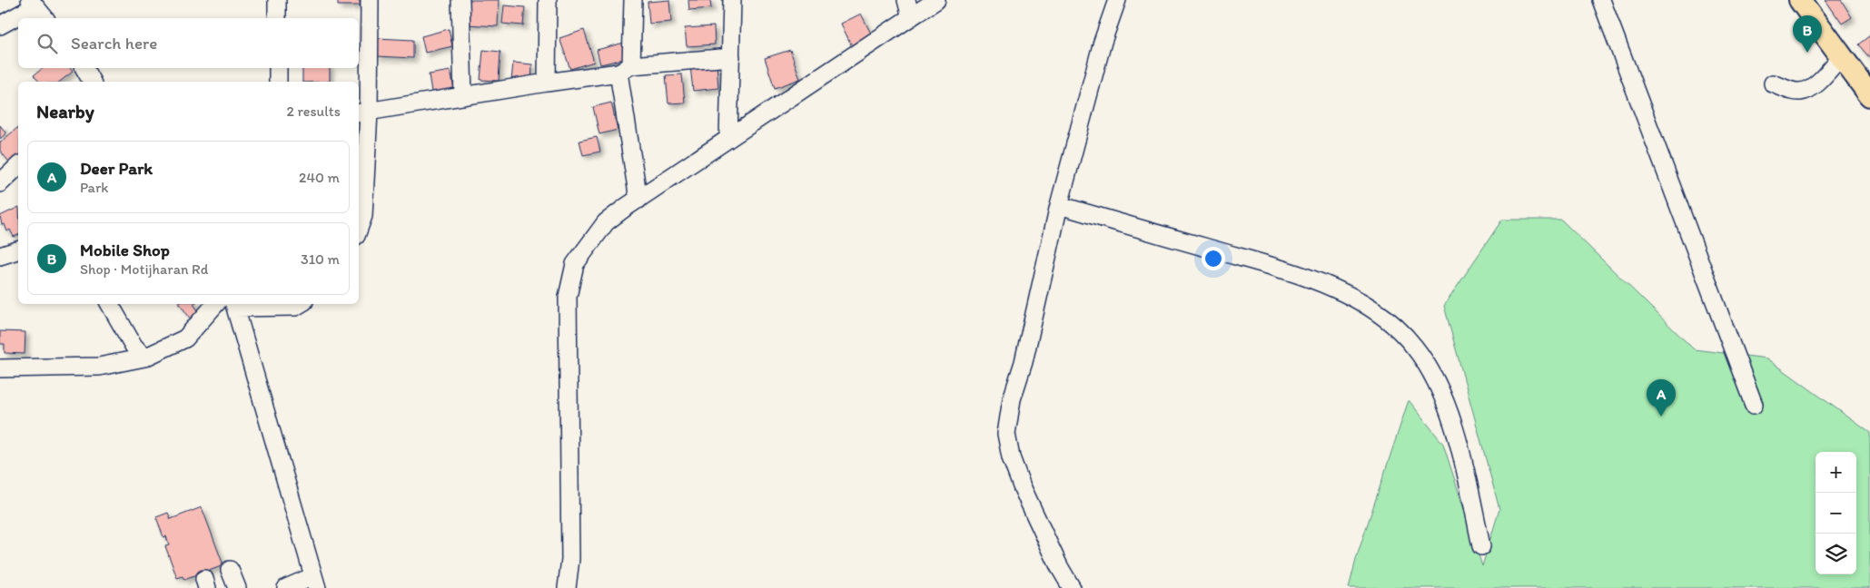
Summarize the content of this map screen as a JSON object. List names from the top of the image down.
{
  "page": {
    "pins": ["B", "A"],
    "search": "Search here",
    "heading": ["Nearby", "2 results"],
    "list": [
      {
        "mark": "A",
        "name": "Deer Park",
        "note": "Park",
        "value": "240 m"
      },
      {
        "mark": "B",
        "name": "Mobile Shop",
        "note": "Shop · Motijharan Rd",
        "value": "310 m"
      }
    ],
    "map_buttons": ["+", "−"]
  }
}
